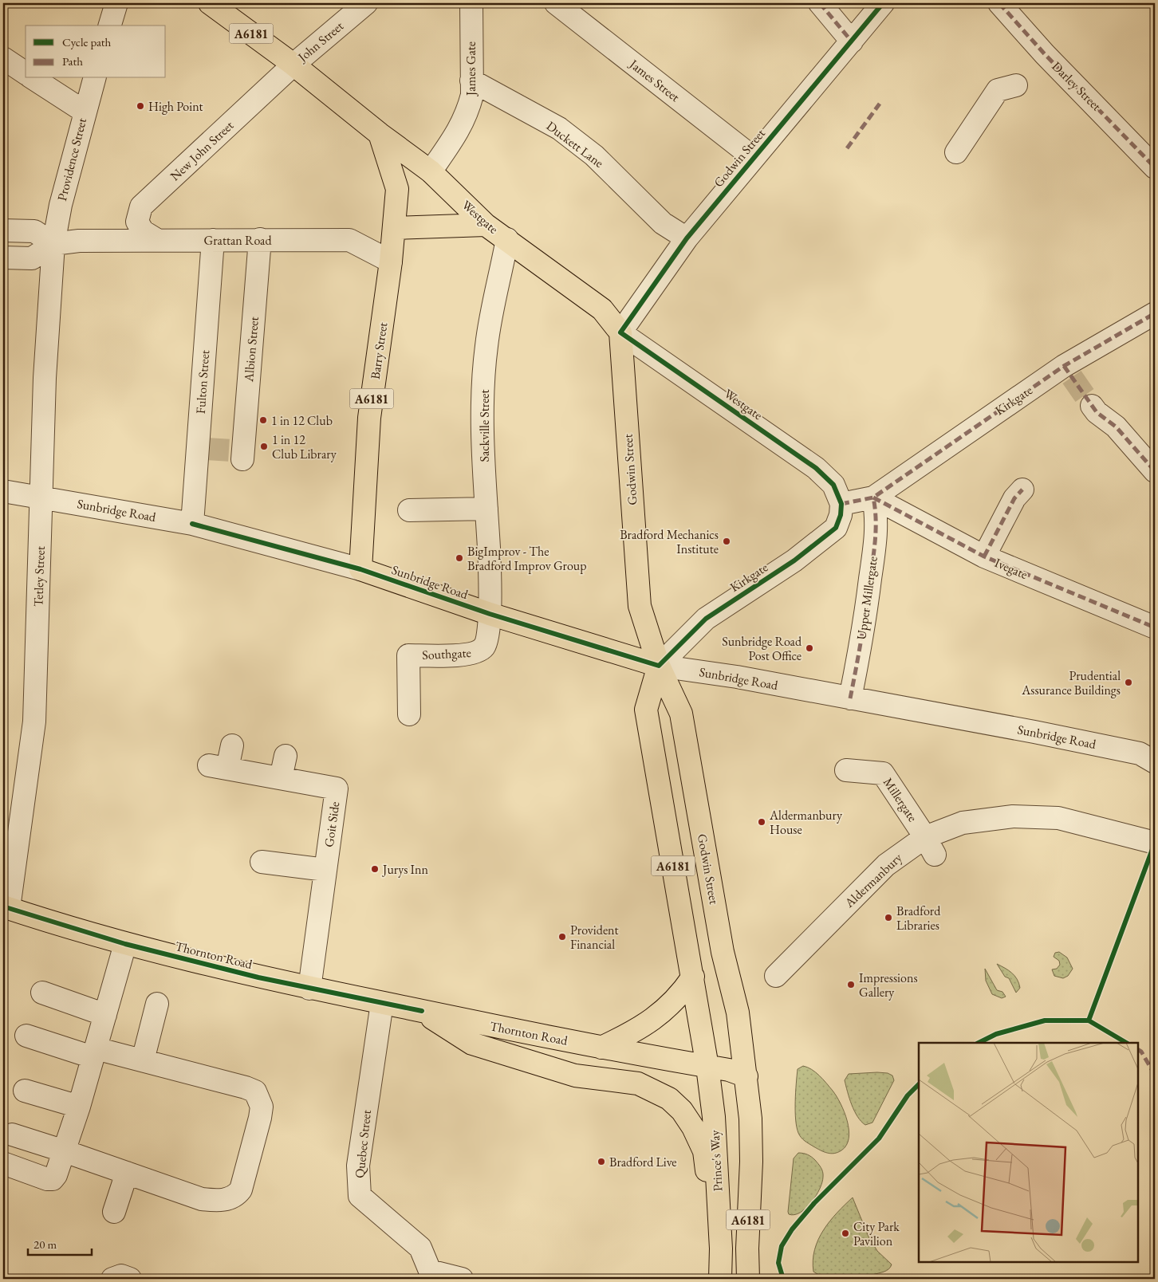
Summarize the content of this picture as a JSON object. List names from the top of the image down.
{
  "streets": {
    "main road": [
      "A6181",
      "Godwin Street",
      "Westgate",
      "Barry Street",
      "Sunbridge Road",
      "Thornton Road",
      "Prince's Way"
    ],
    "street": [
      "John Street",
      "James Gate",
      "James Street",
      "Darley Street",
      "Duckett Lane",
      "New John Street",
      "Providence Street",
      "Grattan Road",
      "Albion Street",
      "Fulton Street",
      "Kirkgate",
      "Sackville Street",
      "Ivegate",
      "Tetley Street",
      "Upper Millergate",
      "Southgate",
      "Millergate",
      "Goit Side",
      "Aldermanbury",
      "Quebec Street"
    ]
  },
  "crossings": [
    ["A6181", "Godwin Street"],
    ["A6181", "Westgate"],
    ["A6181", "Barry Street"],
    ["A6181", "Kirkgate"],
    ["A6181", "Sunbridge Road"],
    ["A6181", "Thornton Road"],
    ["A6181", "Prince's Way"],
    ["John Street", "New John Street"],
    ["John Street", "Westgate"],
    ["James Gate", "Duckett Lane"],
    ["James Gate", "Westgate"],
    ["James Street", "Godwin Street"],
    ["Duckett Lane", "Godwin Street"],
    ["New John Street", "Westgate"],
    ["New John Street", "Grattan Road"],
    ["Godwin Street", "Westgate"],
    ["Godwin Street", "Kirkgate"],
    ["Godwin Street", "Sunbridge Road"],
    ["Godwin Street", "Thornton Road"],
    ["Providence Street", "Grattan Road"],
    ["Providence Street", "Tetley Street"],
    ["Westgate", "Kirkgate"],
    ["Westgate", "Sackville Street"],
    ["Grattan Road", "Albion Street"],
    ["Grattan Road", "Barry Street"],
    ["Grattan Road", "Fulton Street"],
    ["Grattan Road", "Tetley Street"],
    ["Barry Street", "Sunbridge Road"],
    ["Fulton Street", "Sunbridge Road"],
    ["Kirkgate", "Sunbridge Road"],
    ["Kirkgate", "Ivegate"],
    ["Kirkgate", "Upper Millergate"],
    ["Sackville Street", "Sunbridge Road"],
    ["Sackville Street", "Southgate"],
    ["Sunbridge Road", "Tetley Street"],
    ["Sunbridge Road", "Upper Millergate"],
    ["Sunbridge Road", "Southgate"],
    ["Ivegate", "Upper Millergate"],
    ["Tetley Street", "Thornton Road"],
    ["Millergate", "Aldermanbury"],
    ["Goit Side", "Thornton Road"],
    ["Thornton Road", "Quebec Street"],
    ["Thornton Road", "Prince's Way"]
  ],
  "places": [
    "High Point",
    "1 in 12 Club",
    "1 in 12 Club Library",
    "Bradford Mechanics Institute",
    "BigImprov - The Bradford Improv Group",
    "Sunbridge Road Post Office",
    "Prudential Assurance Buildings",
    "Aldermanbury House",
    "Jurys Inn",
    "Bradford Libraries",
    "Provident Financial",
    "Impressions Gallery",
    "Bradford Live",
    "City Park Pavilion"
  ],
  "legend": ["Cycle path", "Path"],
  "scale_bar": "20 m"
}
